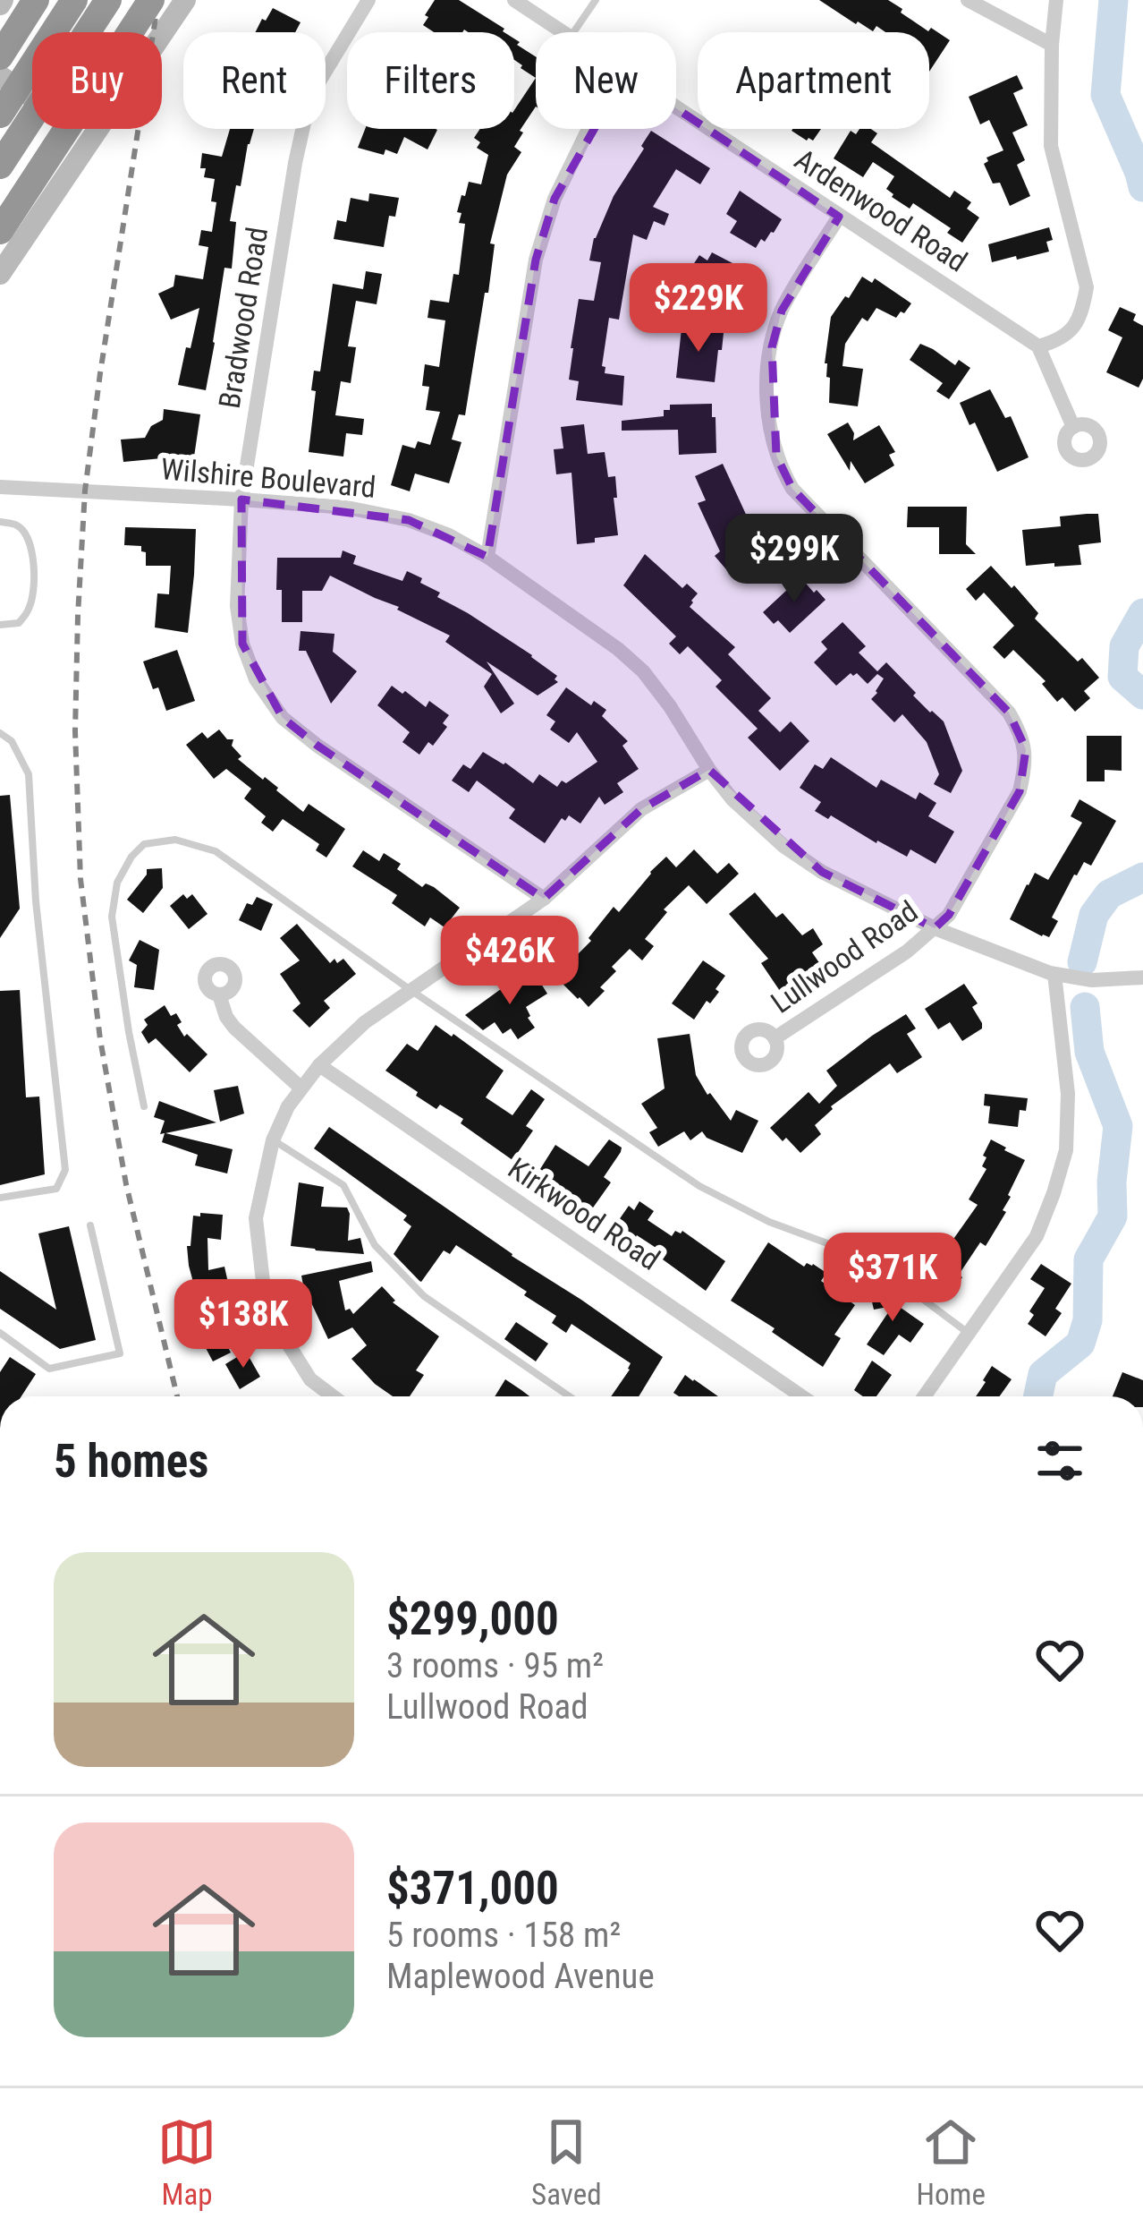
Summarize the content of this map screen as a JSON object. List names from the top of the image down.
{
  "streets": {
    "street": [
      "Ardenwood Road",
      "Bradwood Road",
      "Wilshire Boulevard",
      "Lullwood Road",
      "Kirkwood Road"
    ]
  },
  "crossings": [
    ["Ardenwood Road", "Lullwood Road"],
    ["Bradwood Road", "Wilshire Boulevard"],
    ["Wilshire Boulevard", "Lullwood Road"]
  ],
  "page": {
    "chip": [
      "Buy",
      "Rent",
      "Filters",
      "New",
      "Apartment"
    ],
    "price": [
      "$229K",
      "$299K",
      "$426K",
      "$371K",
      "$138K"
    ],
    "heading": "5 homes",
    "list": [
      {
        "name": "$299,000",
        "note": "3 rooms · 95 m² · Lullwood Road"
      },
      {
        "name": "$371,000",
        "note": "5 rooms · 158 m² · Maplewood Avenue"
      }
    ],
    "tabs": ["Map", "Saved", "Home"]
  }
}
